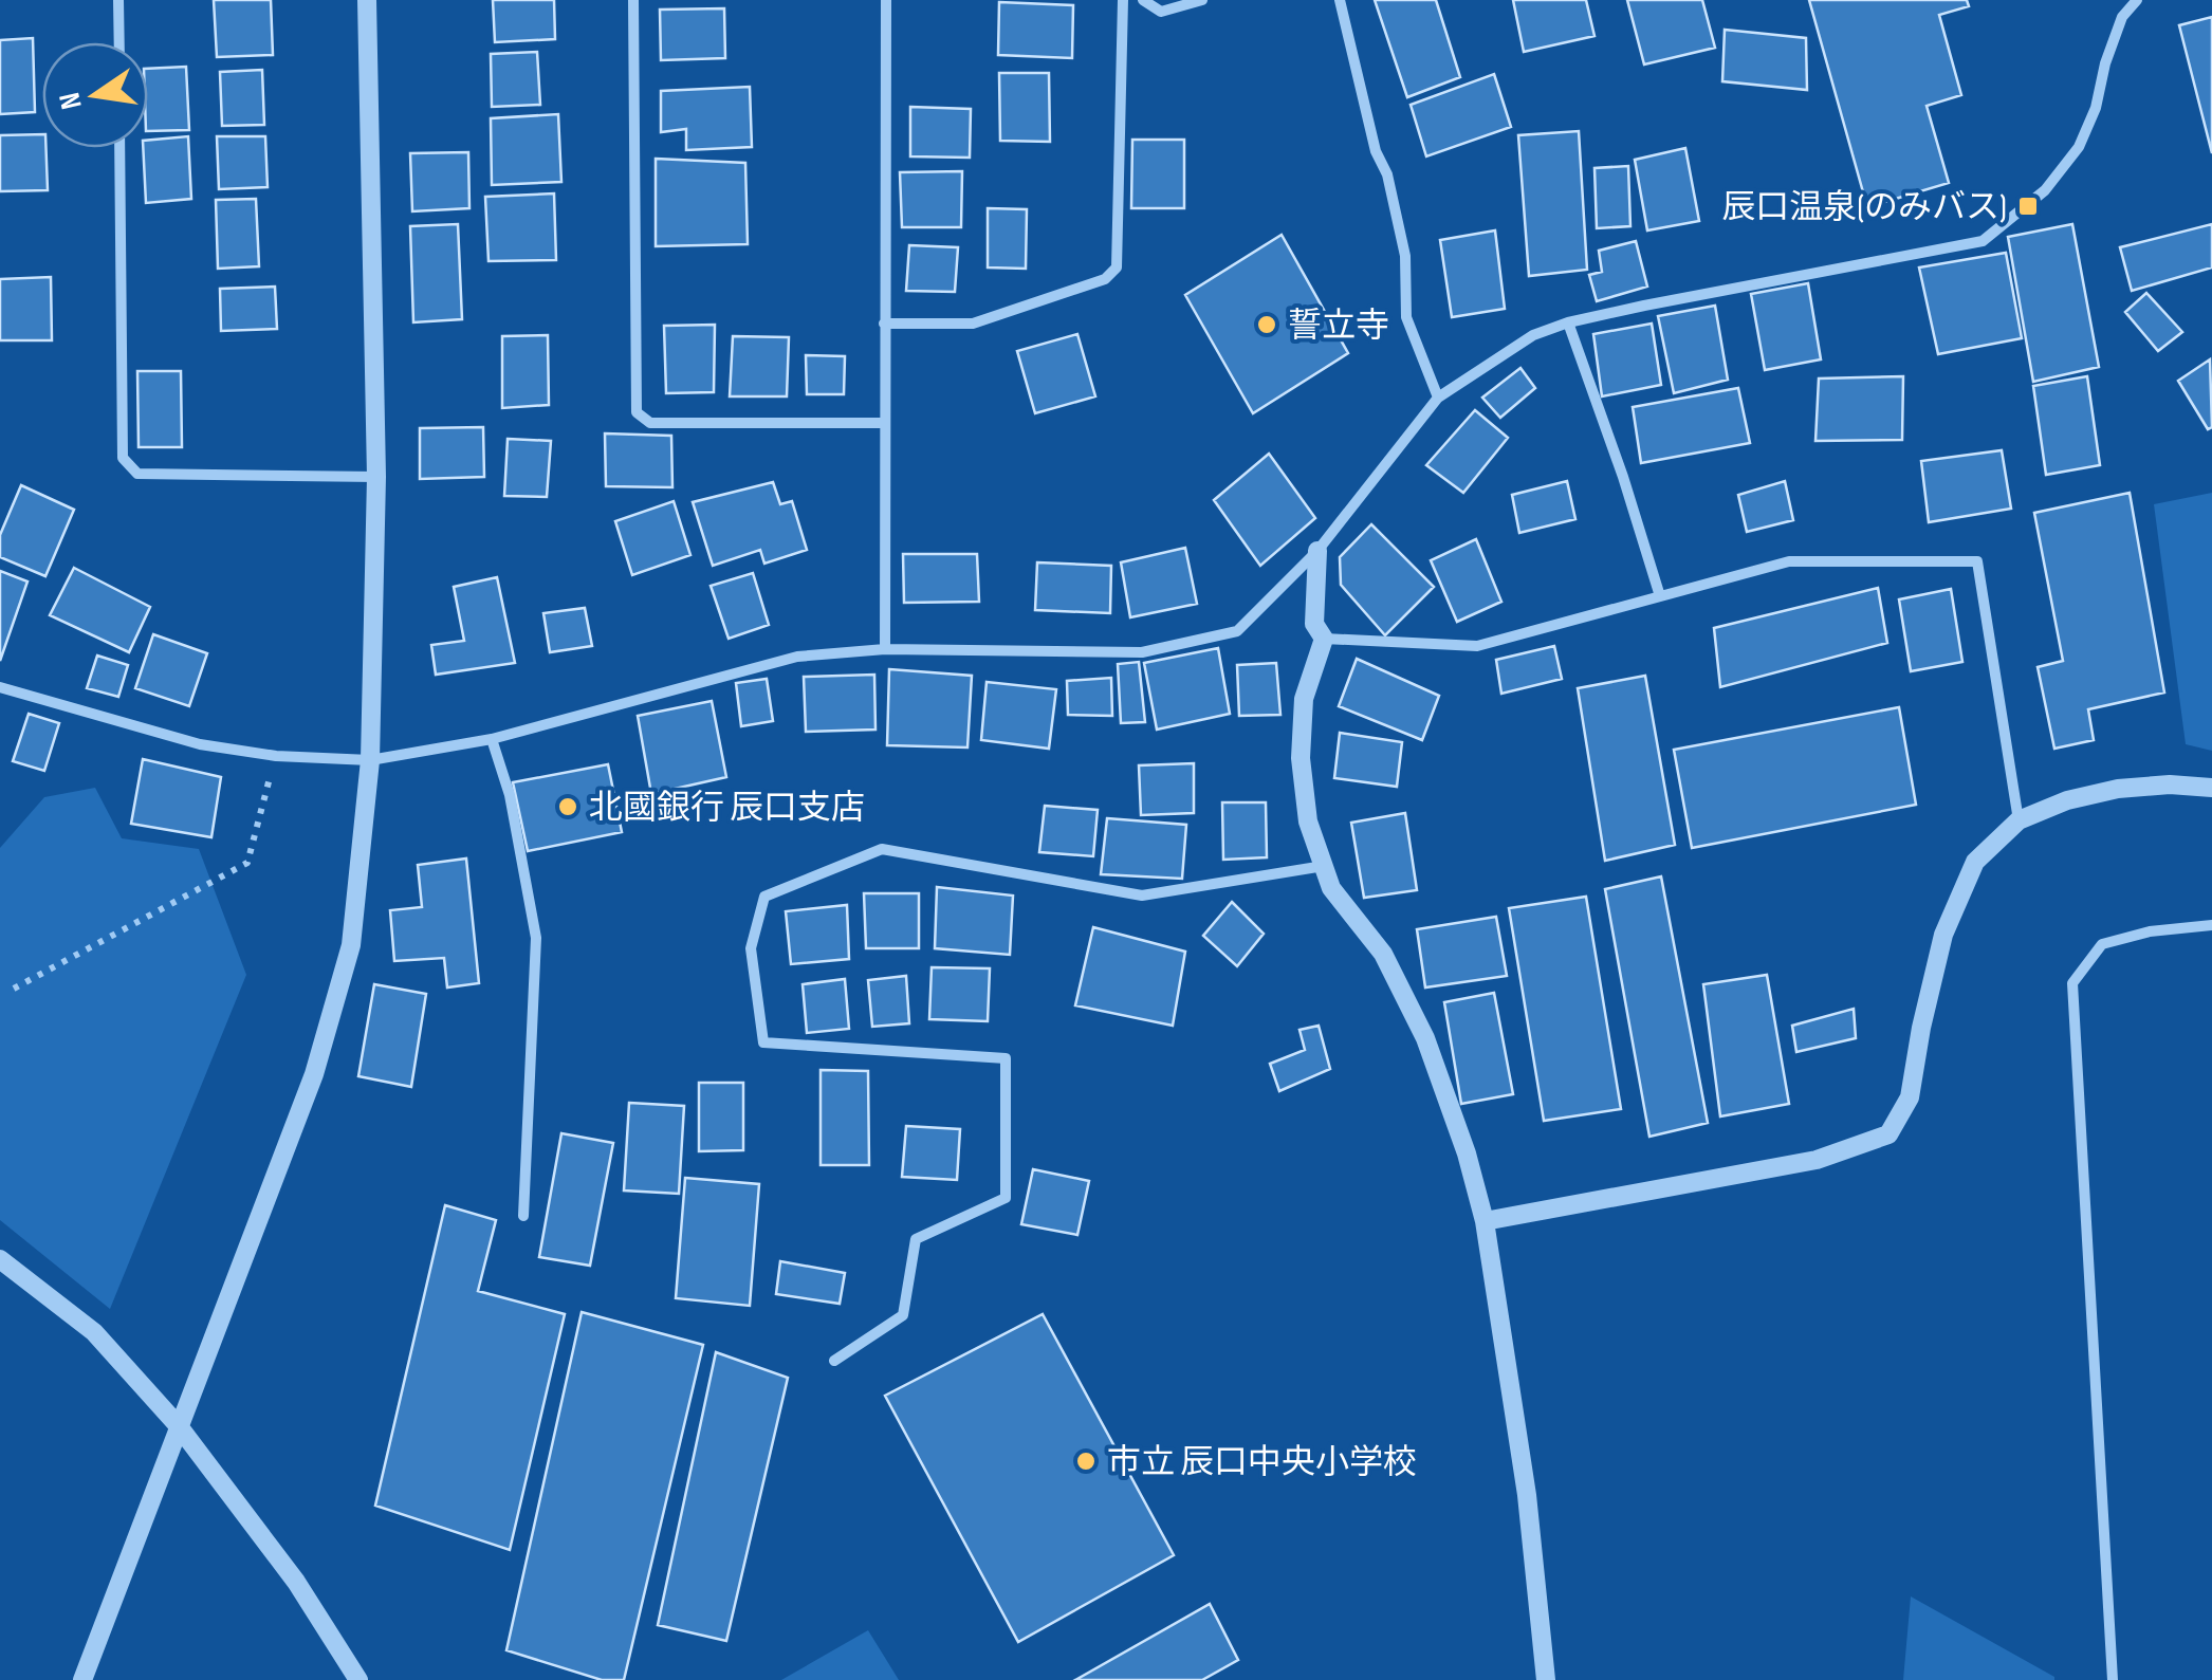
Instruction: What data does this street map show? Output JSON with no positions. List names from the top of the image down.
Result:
{
  "places": {
    "transit": ["辰口温泉(のみバス)"],
    "other": ["誓立寺", "北國銀行 辰口支店", "市立 辰口中央小学校"]
  },
  "north": "left"
}
